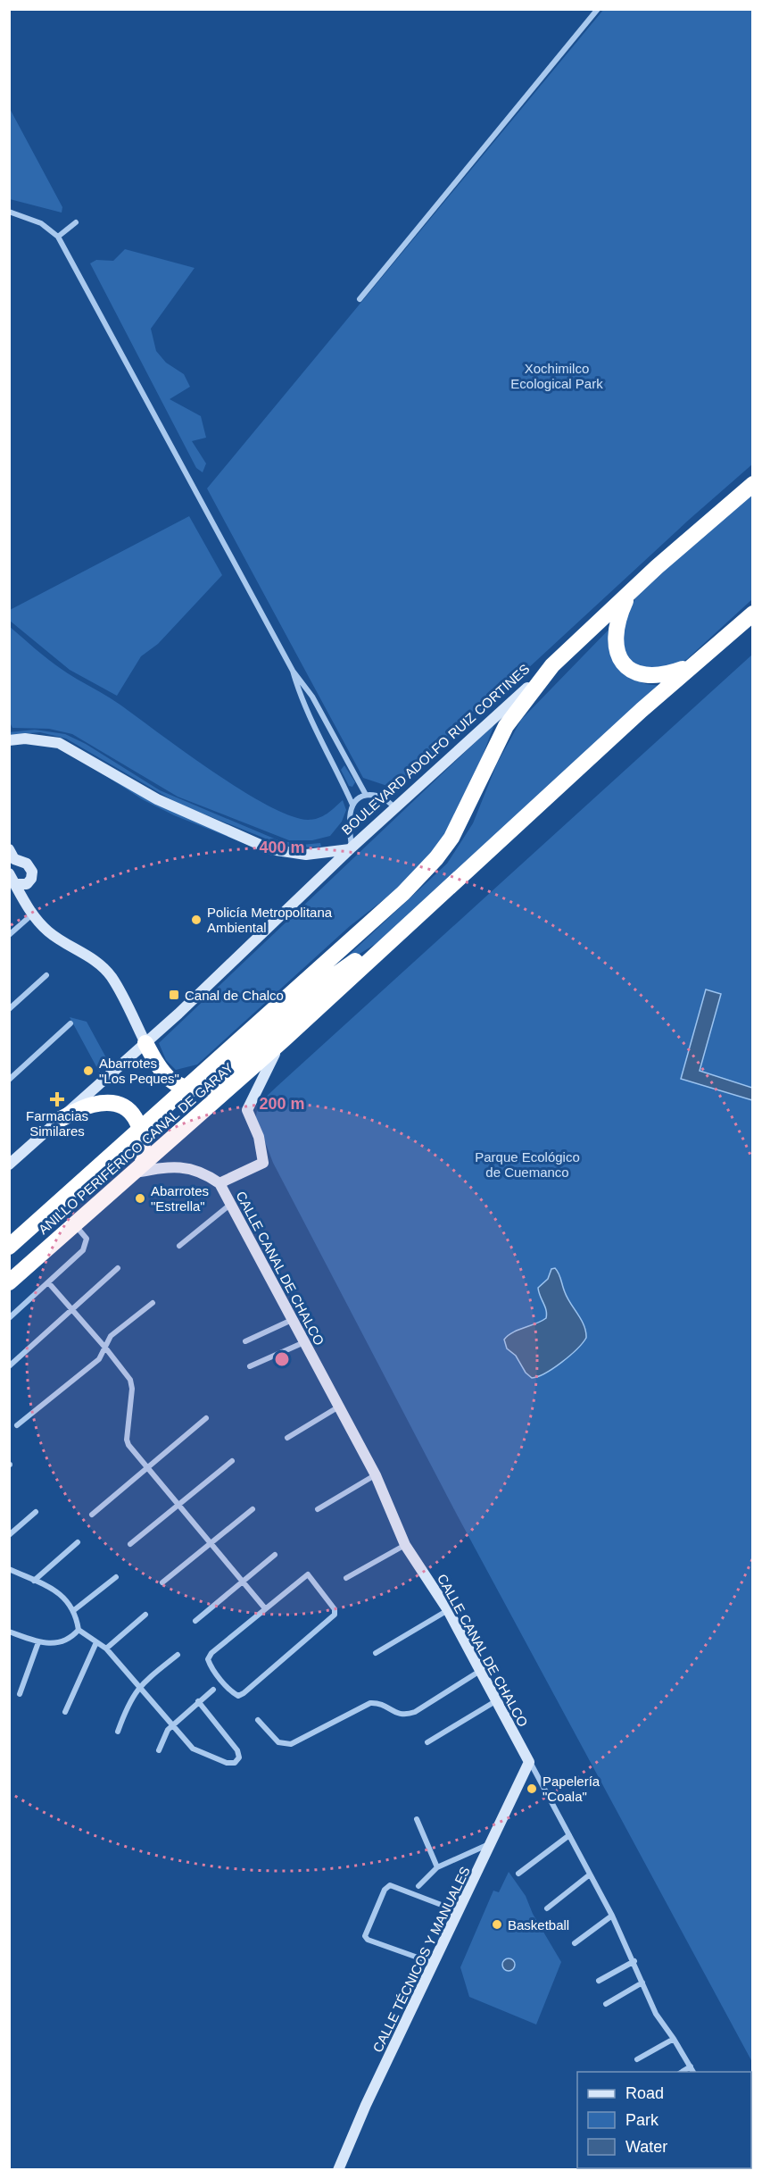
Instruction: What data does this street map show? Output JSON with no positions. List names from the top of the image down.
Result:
{
  "streets": {
    "highway": ["BOULEVARD ADOLFO RUIZ CORTINES", "ANILLO PERIFÉRICO CANAL DE GARAY"],
    "street": ["CALLE CANAL DE CHALCO", "CALLE TÉCNICOS Y MANUALES"]
  },
  "crossings": [
    ["ANILLO PERIFÉRICO CANAL DE GARAY", "CALLE CANAL DE CHALCO"],
    ["CALLE CANAL DE CHALCO", "CALLE TÉCNICOS Y MANUALES"]
  ],
  "parks": ["Xochimilco Ecological Park", "Parque Ecológico de Cuemanco"],
  "places": {
    "other": [
      "Policía Metropolitana Ambiental",
      "Abarrotes \"Los Peques\"",
      "Abarrotes \"Estrella\"",
      "Papelería \"Coala\"",
      "Basketball"
    ],
    "transit": ["Canal de Chalco"],
    "health": ["Farmacias Similares"]
  },
  "legend": ["Road", "Park", "Water"],
  "rings": ["400 m", "200 m"]
}
